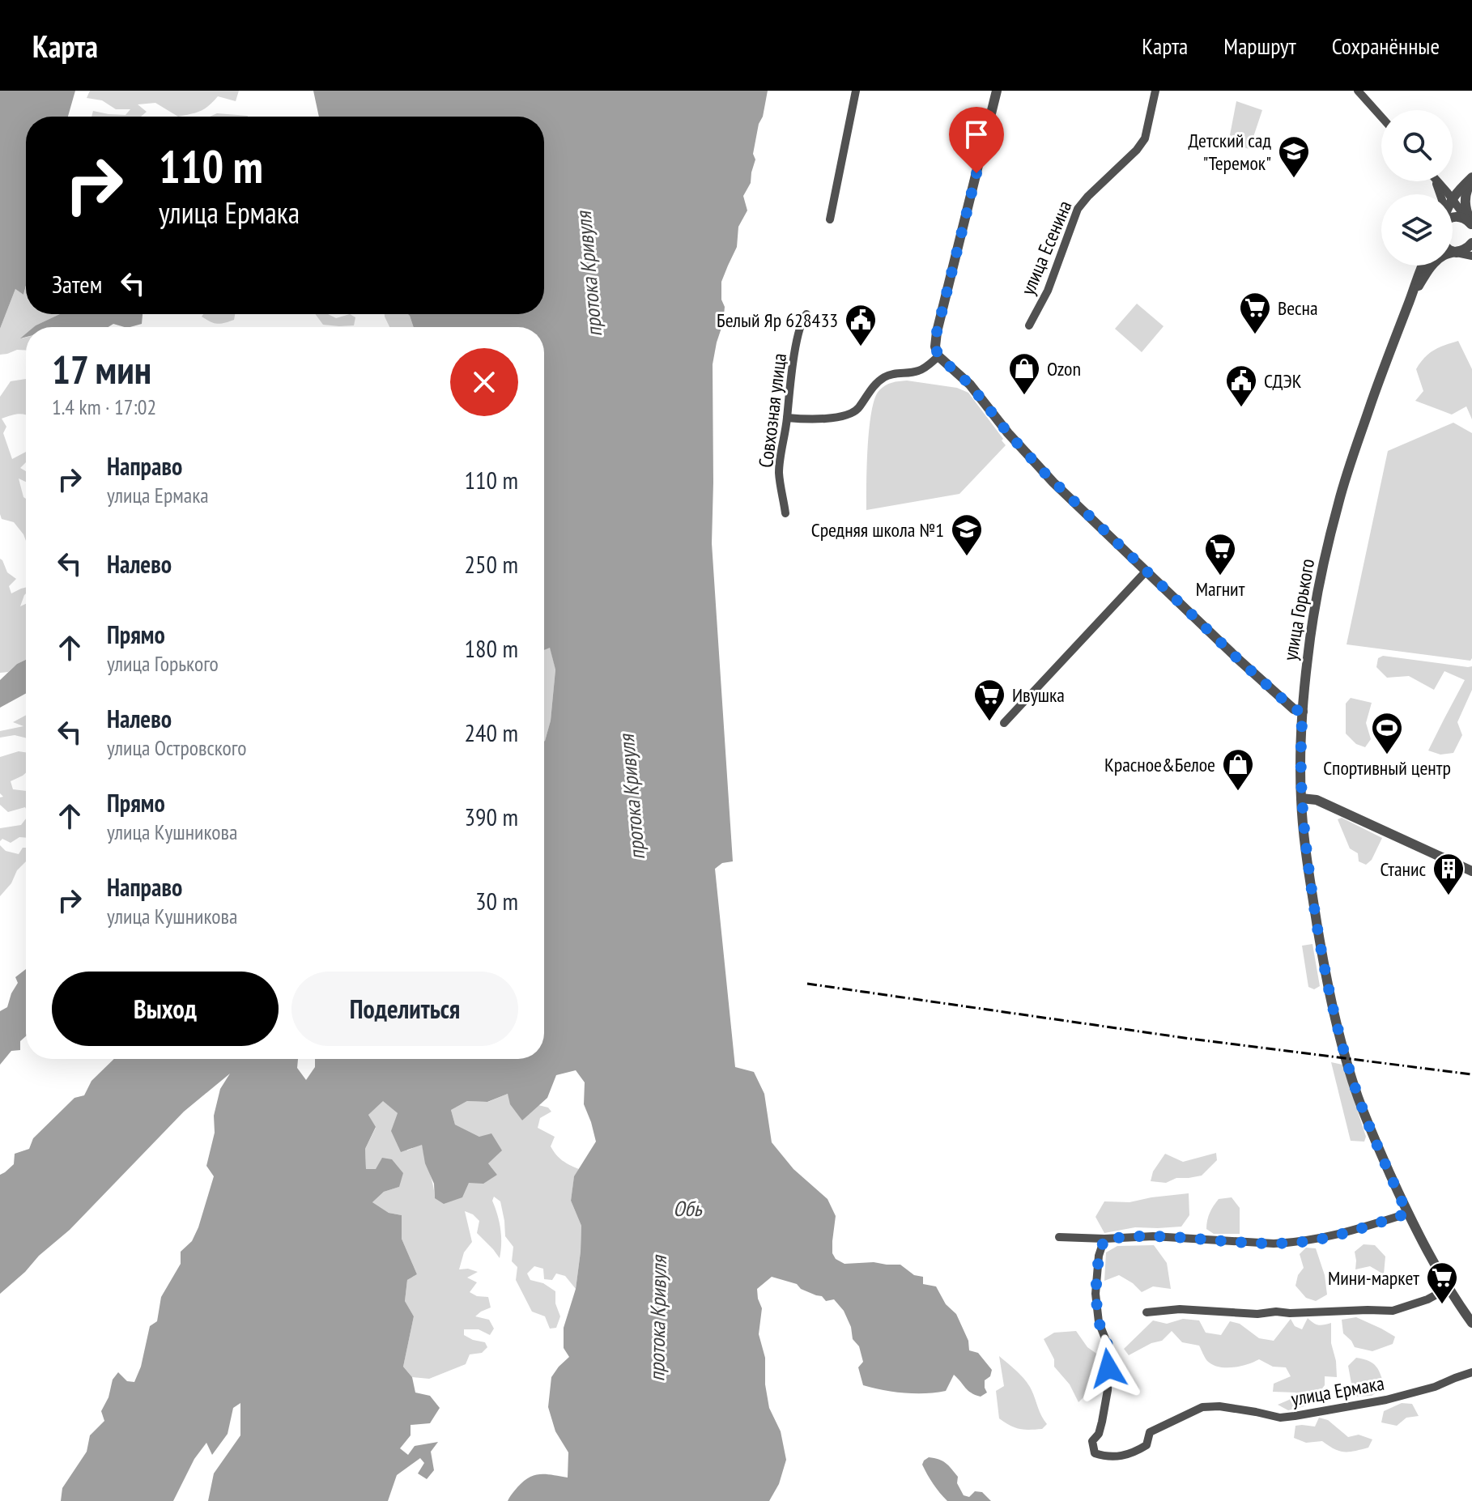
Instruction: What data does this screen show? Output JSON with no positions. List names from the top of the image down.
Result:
{
  "streets": {
    "street": [
      "улица Есенина",
      "Совхозная улица",
      "улица Горького",
      "улица Ермака"
    ]
  },
  "water": ["протока Кривуля", "Обь"],
  "places": {
    "school or university": ["Детский сад \"Теремок\"", "Средняя школа №1"],
    "supermarket": [
      "Весна",
      "Магнит",
      "Ивушка",
      "Мини-маркет"
    ],
    "public building": ["Белый Яр 628433", "СДЭК"],
    "shop": ["Ozon", "Красное&Белое"],
    "sports": ["Спортивный центр"],
    "building": ["Станис"]
  },
  "page": {
    "header": "Карта",
    "nav": ["Карта", "Маршрут", "Сохранённые"],
    "turn": ["110 m", "улица Ермака"],
    "then": "Затем",
    "heading": ["17 мин", "1.4 km · 17:02"],
    "list": [
      {
        "name": "Направо",
        "note": "улица Ермака",
        "value": "110 m"
      },
      {
        "name": "Налево",
        "value": "250 m"
      },
      {
        "name": "Прямо",
        "note": "улица Горького",
        "value": "180 m"
      },
      {
        "name": "Налево",
        "note": "улица Островского",
        "value": "240 m"
      },
      {
        "name": "Прямо",
        "note": "улица Кушникова",
        "value": "390 m"
      },
      {
        "name": "Направо",
        "note": "улица Кушникова",
        "value": "30 m"
      }
    ],
    "buttons": ["Выход", "Поделиться"]
  }
}
